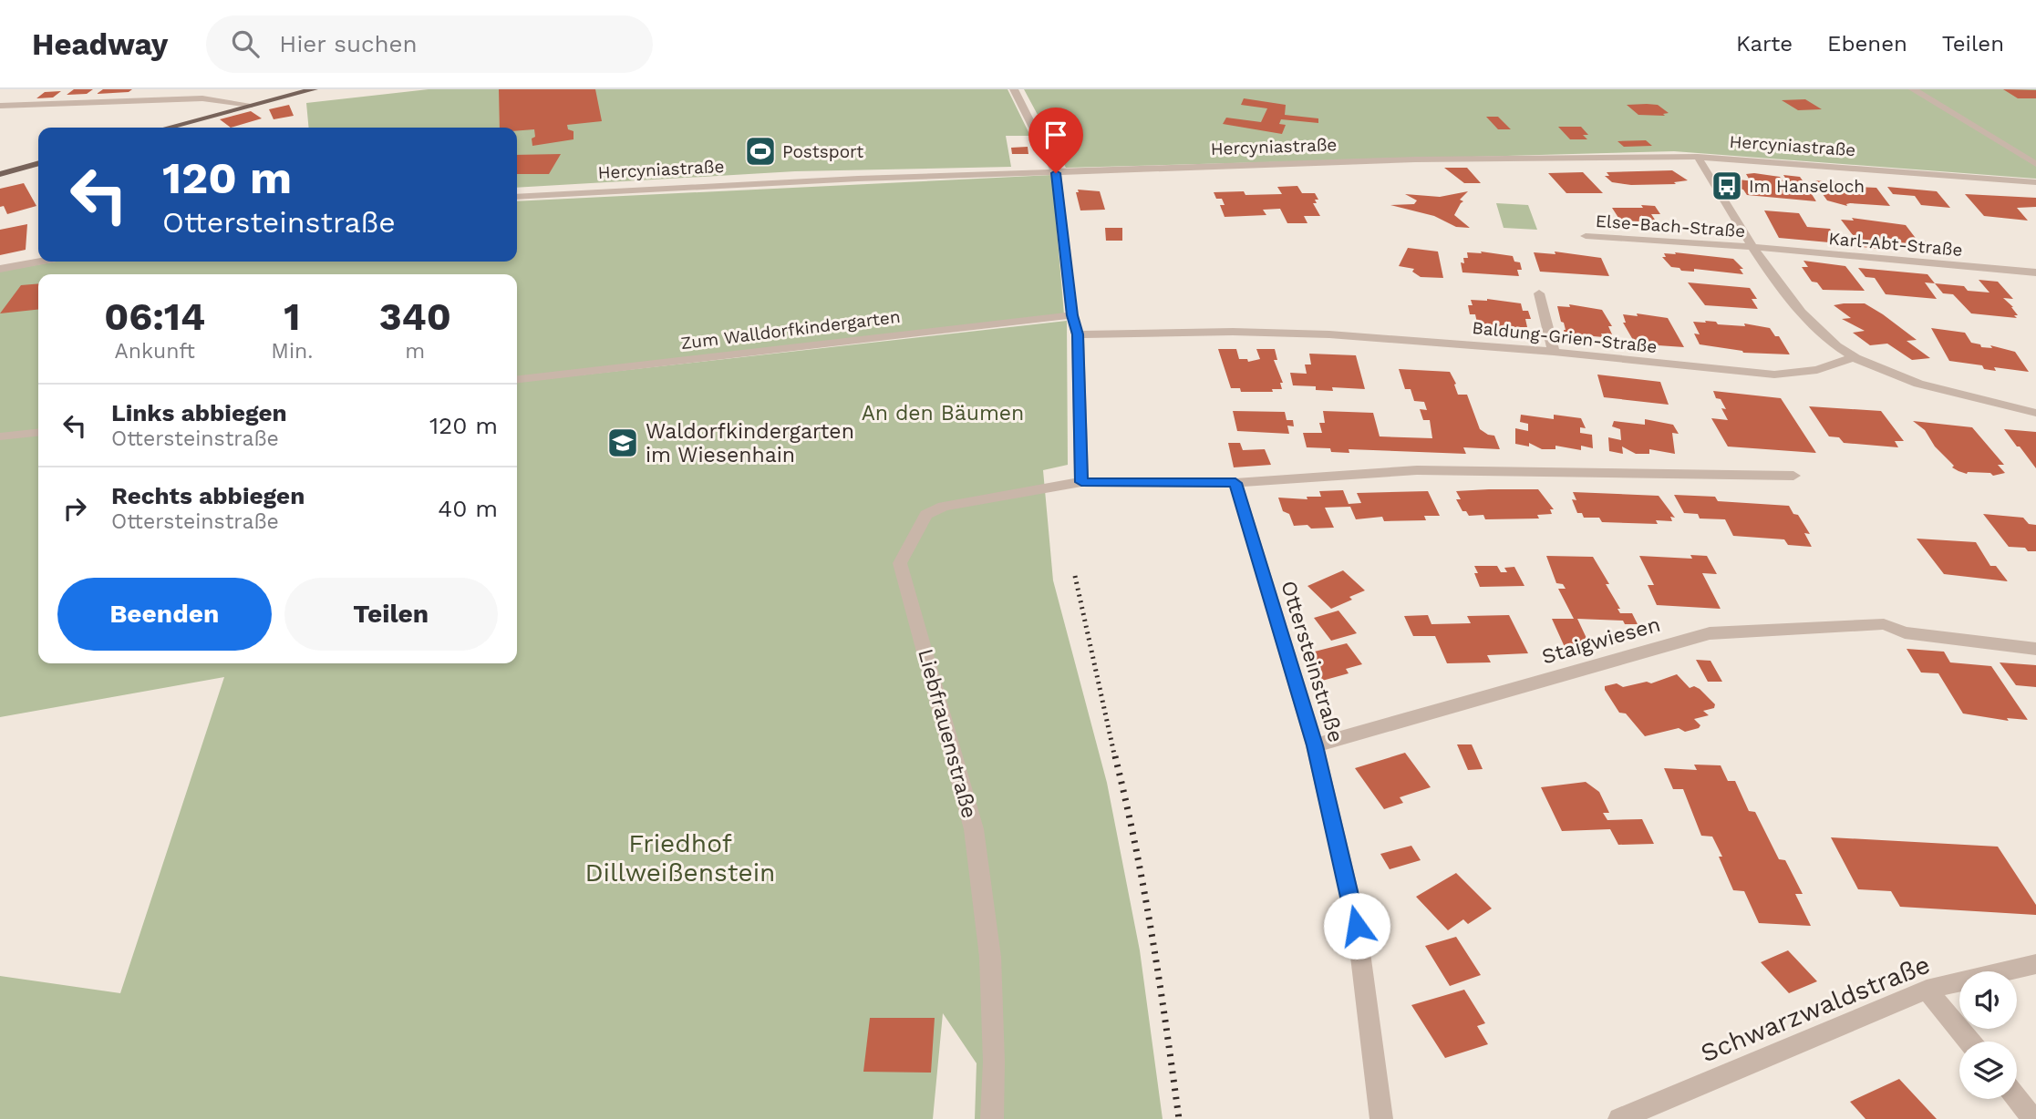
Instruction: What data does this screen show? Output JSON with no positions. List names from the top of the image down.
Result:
{
  "streets": {
    "street": [
      "Hercyniastraße",
      "Else-Bach-Straße",
      "Karl-Abt-Straße",
      "Zum Walldorfkindergarten",
      "Baldung-Grien-Straße",
      "Staigwiesen",
      "Ottersteinstraße",
      "Liebfrauenstraße",
      "Schwarzwaldstraße"
    ]
  },
  "crossings": [
    ["Else-Bach-Straße", "Karl-Abt-Straße"],
    ["Staigwiesen", "Ottersteinstraße"]
  ],
  "parks": ["An den Bäumen", "Friedhof Dillweißenstein"],
  "places": {
    "sports": ["Postsport"],
    "bus stop": ["Im Hanseloch"],
    "school or university": ["Waldorfkindergarten im Wiesenhain"]
  },
  "page": {
    "header": "Headway",
    "search": "Hier suchen",
    "nav": ["Karte", "Ebenen", "Teilen"],
    "turn": ["120 m", "Ottersteinstraße"],
    "eta": [
      "06:14",
      "Ankunft",
      "1",
      "Min.",
      "340",
      "m"
    ],
    "list": [
      {
        "name": "Links abbiegen",
        "note": "Ottersteinstraße",
        "value": "120 m"
      },
      {
        "name": "Rechts abbiegen",
        "note": "Ottersteinstraße",
        "value": "40 m"
      }
    ],
    "buttons": ["Beenden", "Teilen"]
  }
}
